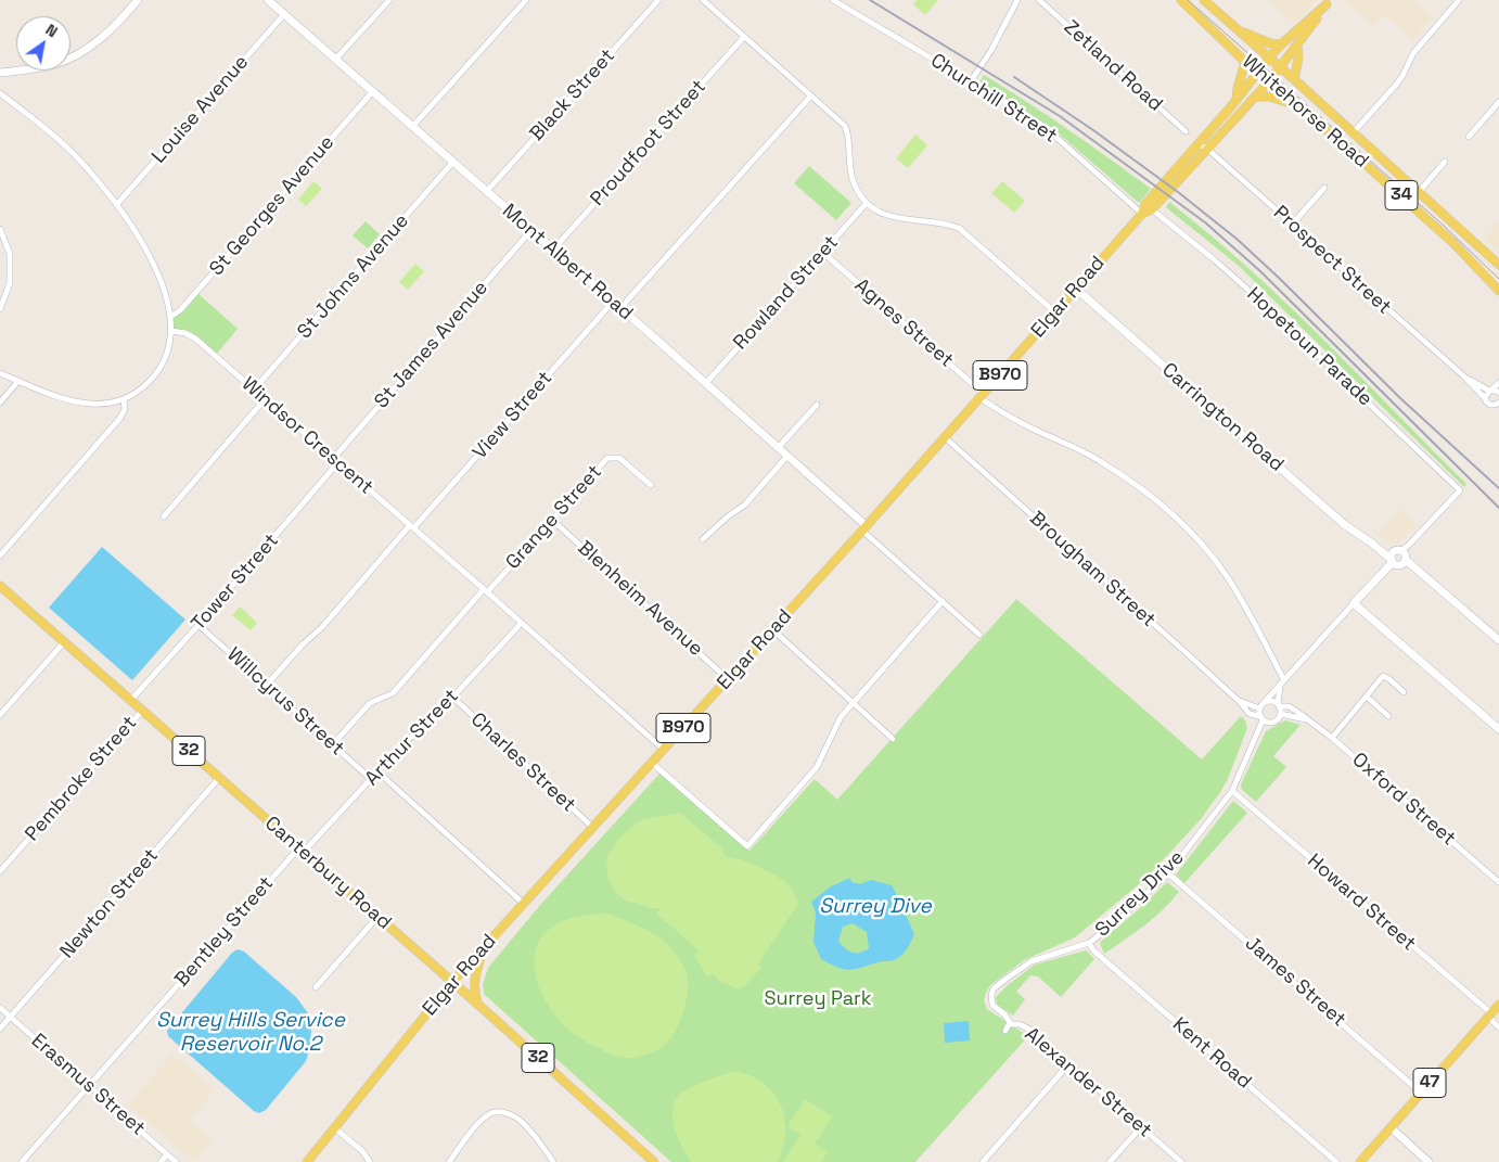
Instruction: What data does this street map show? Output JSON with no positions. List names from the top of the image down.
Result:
{
  "streets": {
    "main road": [
      "Whitehorse Road",
      "34",
      "Elgar Road",
      "B970",
      "32",
      "Canterbury Road",
      "47"
    ],
    "street": [
      "Zetland Road",
      "Black Street",
      "Churchill Street",
      "Louise Avenue",
      "Proudfoot Street",
      "St Georges Avenue",
      "Prospect Street",
      "Mont Albert Road",
      "St Johns Avenue",
      "Rowland Street",
      "Agnes Street",
      "St James Avenue",
      "Hopetoun Parade",
      "View Street",
      "Carrington Road",
      "Windsor Crescent",
      "Grange Street",
      "Brougham Street",
      "Tower Street",
      "Blenheim Avenue",
      "Willcyrus Street",
      "Arthur Street",
      "Charles Street",
      "Pembroke Street",
      "Oxford Street",
      "Surrey Drive",
      "Howard Street",
      "Newton Street",
      "Bentley Street",
      "James Street",
      "Kent Road",
      "Alexander Street",
      "Erasmus Street"
    ]
  },
  "crossings": [
    ["Black Street", "Mont Albert Road"],
    ["Churchill Street", "Elgar Road"],
    ["Louise Avenue", "Mont Albert Road"],
    ["Whitehorse Road", "Elgar Road"],
    ["Proudfoot Street", "Mont Albert Road"],
    ["St Georges Avenue", "Mont Albert Road"],
    ["Prospect Street", "Elgar Road"],
    ["Mont Albert Road", "St Johns Avenue"],
    ["Mont Albert Road", "Rowland Street"],
    ["Mont Albert Road", "Elgar Road"],
    ["Mont Albert Road", "St James Avenue"],
    ["Mont Albert Road", "View Street"],
    ["St Johns Avenue", "Windsor Crescent"],
    ["Rowland Street", "Agnes Street"],
    ["Elgar Road", "Agnes Street"],
    ["Elgar Road", "Hopetoun Parade"],
    ["Elgar Road", "Carrington Road"],
    ["Elgar Road", "Windsor Crescent"],
    ["Elgar Road", "Brougham Street"],
    ["Elgar Road", "Blenheim Avenue"],
    ["Elgar Road", "Charles Street"],
    ["Elgar Road", "Canterbury Road"],
    ["St James Avenue", "Windsor Crescent"],
    ["St James Avenue", "Tower Street"],
    ["Hopetoun Parade", "Carrington Road"],
    ["View Street", "Windsor Crescent"],
    ["View Street", "Willcyrus Street"],
    ["Windsor Crescent", "Grange Street"],
    ["Windsor Crescent", "Tower Street"],
    ["Windsor Crescent", "Arthur Street"],
    ["Grange Street", "Blenheim Avenue"],
    ["Grange Street", "Willcyrus Street"],
    ["Brougham Street", "Oxford Street"],
    ["Brougham Street", "Surrey Drive"],
    ["Tower Street", "Willcyrus Street"],
    ["Tower Street", "Canterbury Road"],
    ["Willcyrus Street", "Arthur Street"],
    ["Arthur Street", "Charles Street"],
    ["Arthur Street", "Canterbury Road"],
    ["Arthur Street", "Bentley Street"],
    ["Pembroke Street", "Canterbury Road"],
    ["Oxford Street", "Surrey Drive"],
    ["Canterbury Road", "Newton Street"],
    ["Canterbury Road", "Bentley Street"],
    ["Surrey Drive", "Howard Street"],
    ["Surrey Drive", "James Street"],
    ["Surrey Drive", "Kent Road"],
    ["Surrey Drive", "Alexander Street"],
    ["Howard Street", "47"],
    ["Newton Street", "Erasmus Street"],
    ["Bentley Street", "Erasmus Street"],
    ["James Street", "47"]
  ],
  "water": ["Surrey Dive", "Surrey Hills Service Reservoir No.2"],
  "parks": ["Surrey Park"],
  "north": "top right"
}
